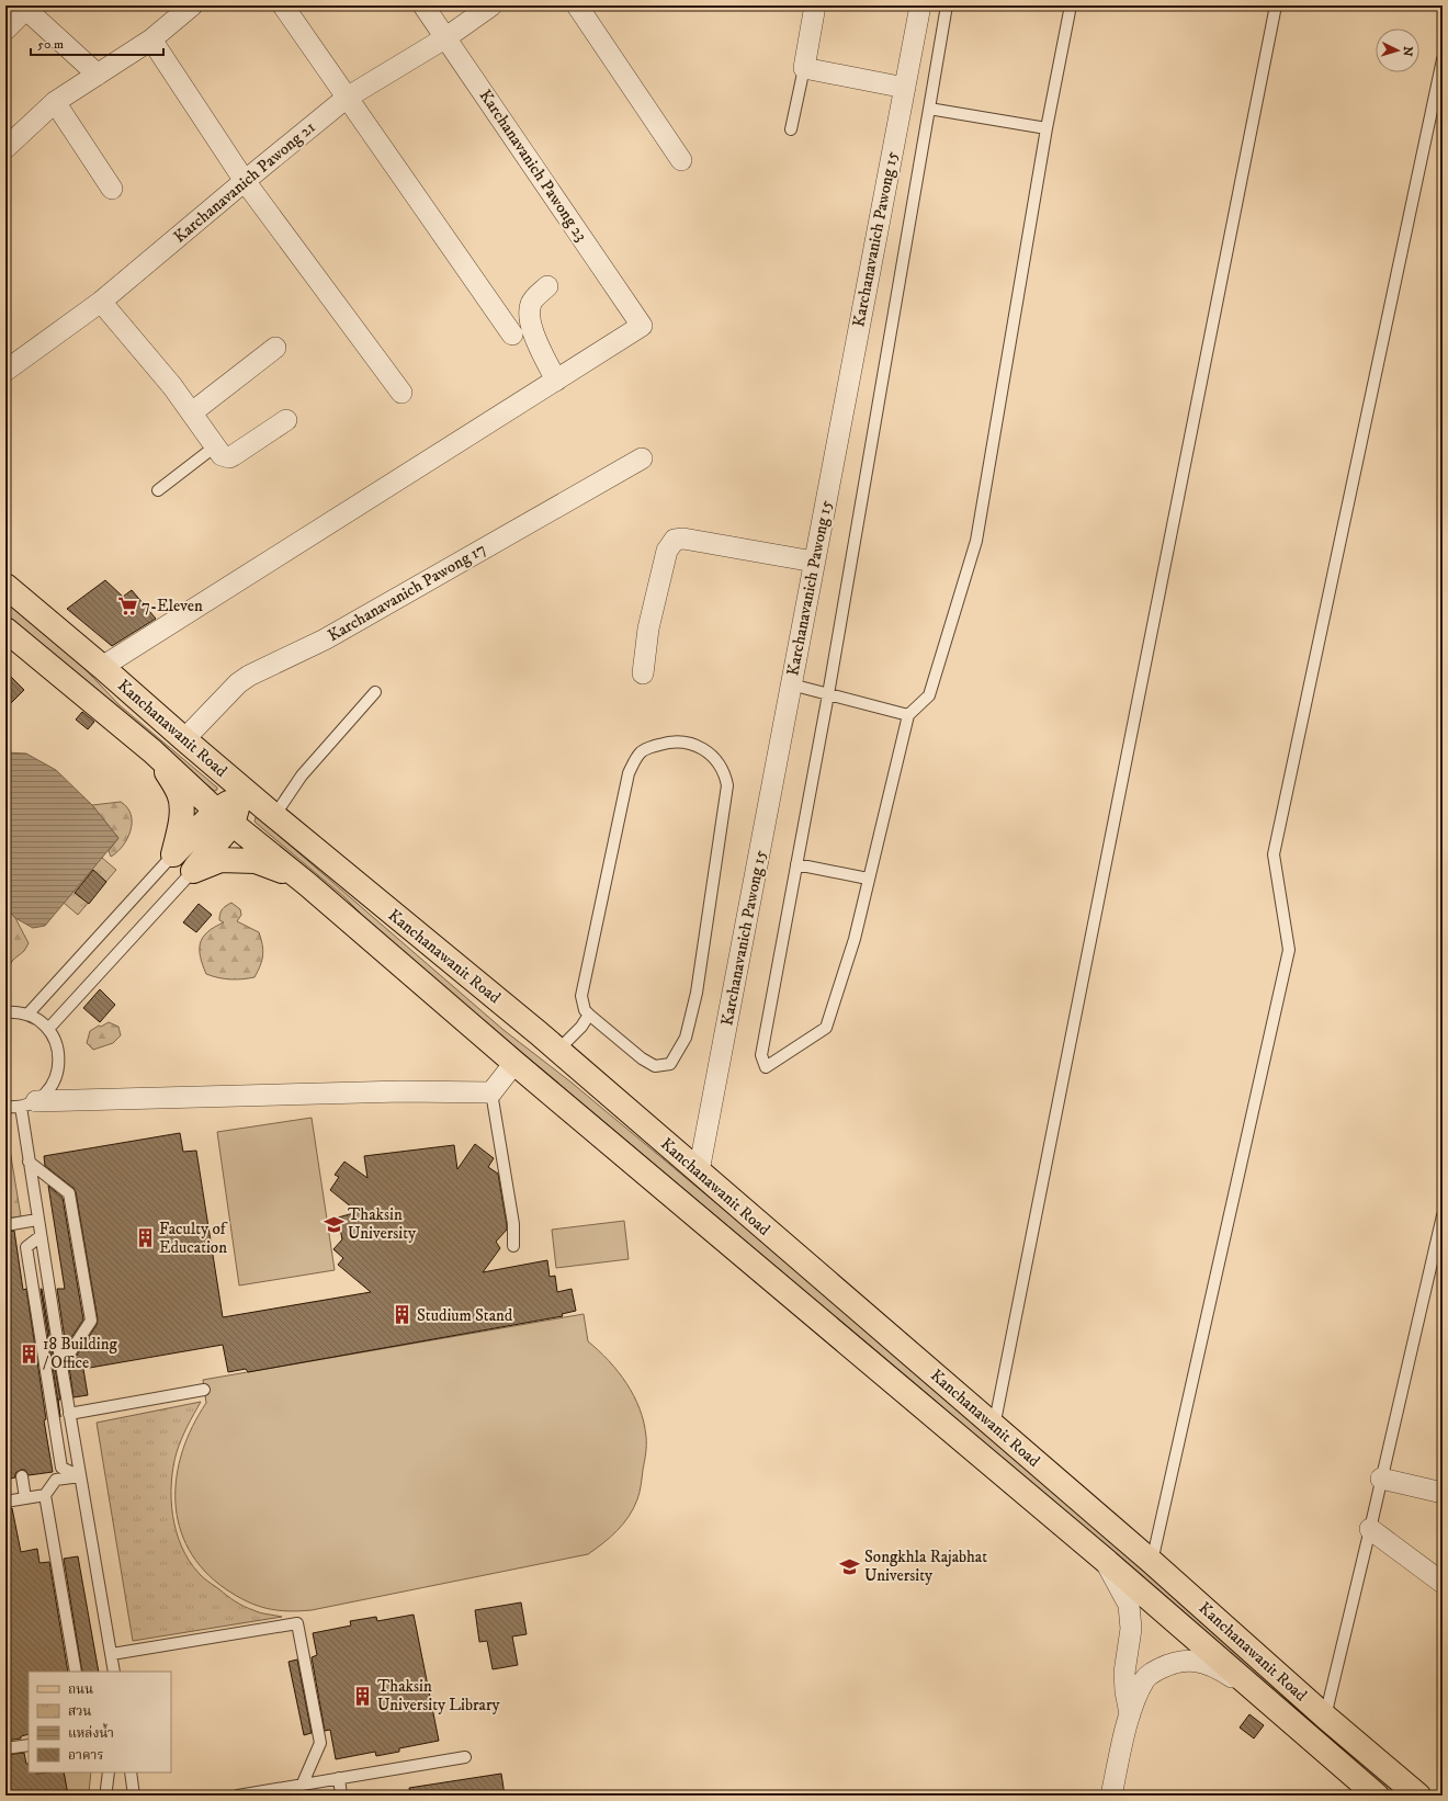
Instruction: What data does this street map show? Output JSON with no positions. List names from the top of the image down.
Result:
{
  "streets": {
    "main road": ["Kanchanawanit Road"],
    "street": [
      "Karchanavanich Pawong 23",
      "Karchanavanich Pawong 21",
      "Karchanavanich Pawong 15",
      "Karchanavanich Pawong 17"
    ]
  },
  "crossings": [
    ["Karchanavanich Pawong 23", "Karchanavanich Pawong 21"],
    ["Karchanavanich Pawong 15", "Kanchanawanit Road"],
    ["Karchanavanich Pawong 17", "Kanchanawanit Road"]
  ],
  "places": {
    "supermarket": ["7-Eleven"],
    "school or university": ["Thaksin University", "Songkhla Rajabhat University"],
    "building": [
      "Faculty of Education",
      "Studium Stand",
      "18 Building / Office",
      "Thaksin University Library"
    ]
  },
  "legend": [
    "ถนน",
    "สวน",
    "แหล่งน้ำ",
    "อาคาร"
  ],
  "scale_bar": "50 m",
  "north": "right"
}
